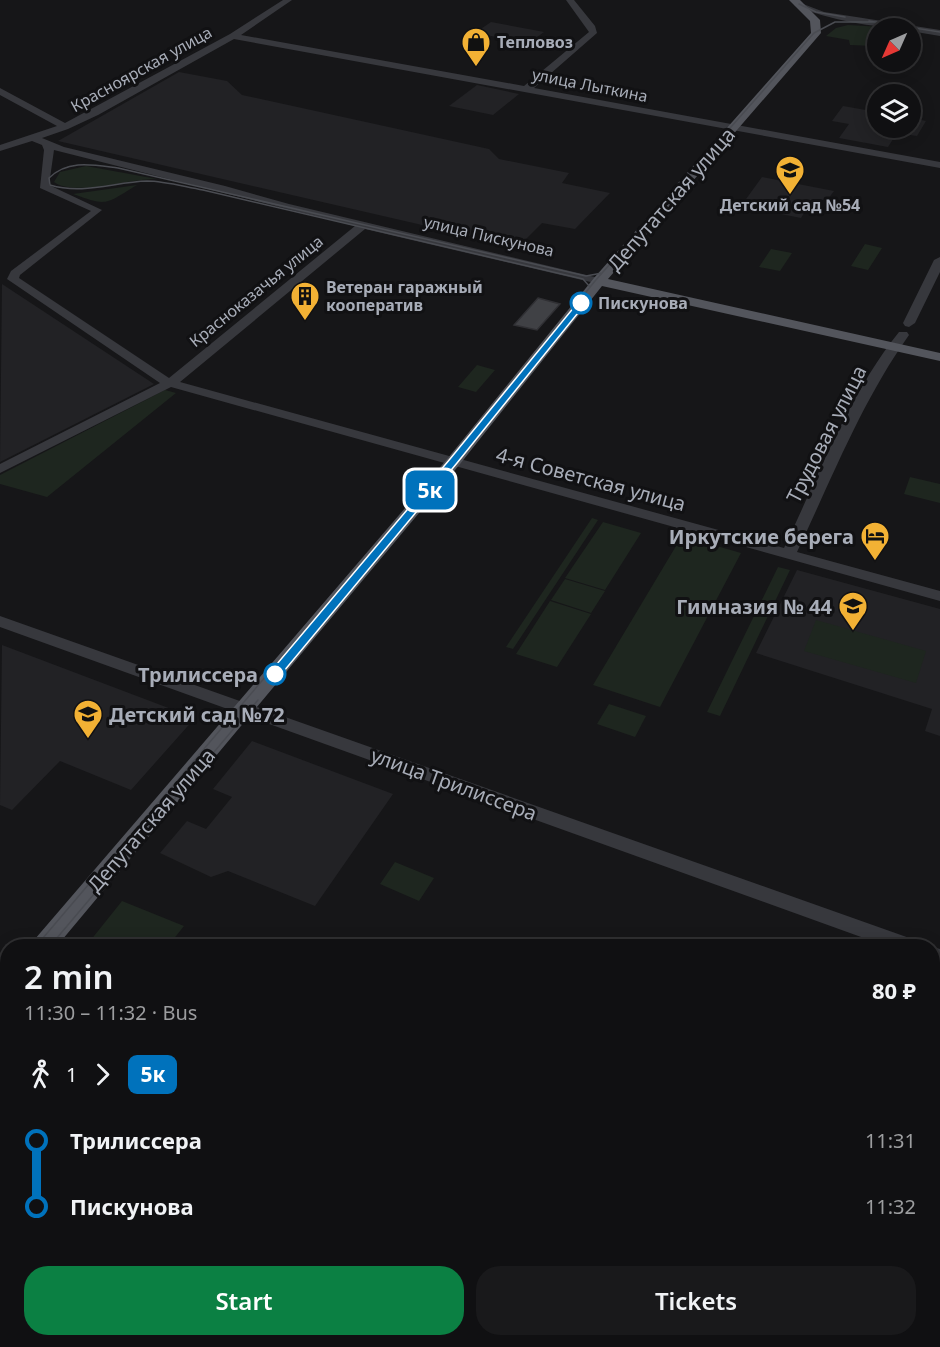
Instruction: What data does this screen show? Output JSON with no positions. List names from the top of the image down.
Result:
{
  "streets": {
    "main road": ["Депутатская улица", "улица Пискунова"],
    "street": [
      "Красноярская улица",
      "улица Лыткина",
      "Красноказачья улица",
      "Трудовая улица",
      "4-я Советская улица",
      "улица Трилиссера"
    ]
  },
  "crossings": [
    ["Красноярская улица", "улица Лыткина"],
    ["Красноярская улица", "улица Пискунова"],
    ["улица Лыткина", "Депутатская улица"],
    ["Депутатская улица", "улица Пискунова"],
    ["Депутатская улица", "4-я Советская улица"],
    ["Депутатская улица", "улица Трилиссера"],
    ["улица Пискунова", "Красноказачья улица"],
    ["улица Пискунова", "Трудовая улица"],
    ["улица Пискунова", "4-я Советская улица"],
    ["Красноказачья улица", "4-я Советская улица"],
    ["Трудовая улица", "4-я Советская улица"]
  ],
  "places": {
    "shop": ["Тепловоз"],
    "school or university": ["Детский сад №54", "Гимназия № 44", "Детский сад №72"],
    "other": ["Пискунова", "Трилиссера"],
    "building": ["Ветеран гаражный кооператив"],
    "hotel": ["Иркутские берега"]
  },
  "lines": ["bus line 5к"],
  "north": "bottom left",
  "page": {
    "on_map": "5к",
    "heading": ["2 min", "11:30 – 11:32 · Bus", "80 ₽"],
    "legs": ["1", "5к"],
    "list": [
      {
        "name": "Трилиссера",
        "value": "11:31"
      },
      {
        "name": "Пискунова",
        "value": "11:32"
      }
    ],
    "buttons": ["Start", "Tickets"]
  }
}
